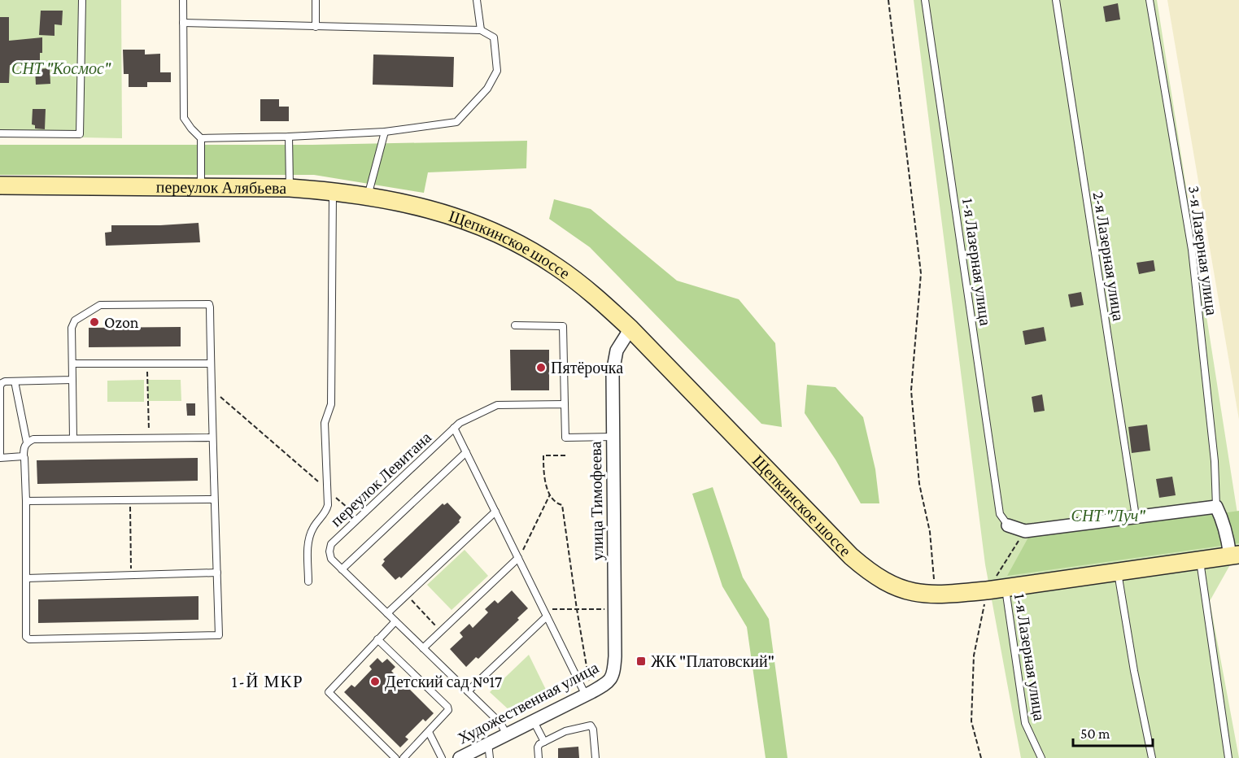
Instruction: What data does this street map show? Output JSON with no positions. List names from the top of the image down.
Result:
{
  "streets": {
    "main road": ["переулок Алябьева", "Щепкинское шоссе"],
    "street": ["улица Тимофеева", "Художественная улица"],
    "lane": [
      "3-я Лазерная улица",
      "2-я Лазерная улица",
      "1-я Лазерная улица",
      "переулок Левитана"
    ]
  },
  "crossings": [
    ["переулок Алябьева", "Щепкинское шоссе"],
    ["Щепкинское шоссе", "1-я Лазерная улица"],
    ["Щепкинское шоссе", "улица Тимофеева"],
    ["улица Тимофеева", "Художественная улица"]
  ],
  "districts": ["1-Й МКР"],
  "parks": ["СНТ \"Космос\"", "СНТ \"Луч\""],
  "places": {
    "other": ["Ozon", "Пятёрочка", "Детский сад №17"],
    "transit": ["ЖК \"Платовский\""]
  },
  "scale_bar": "50 m"
}
